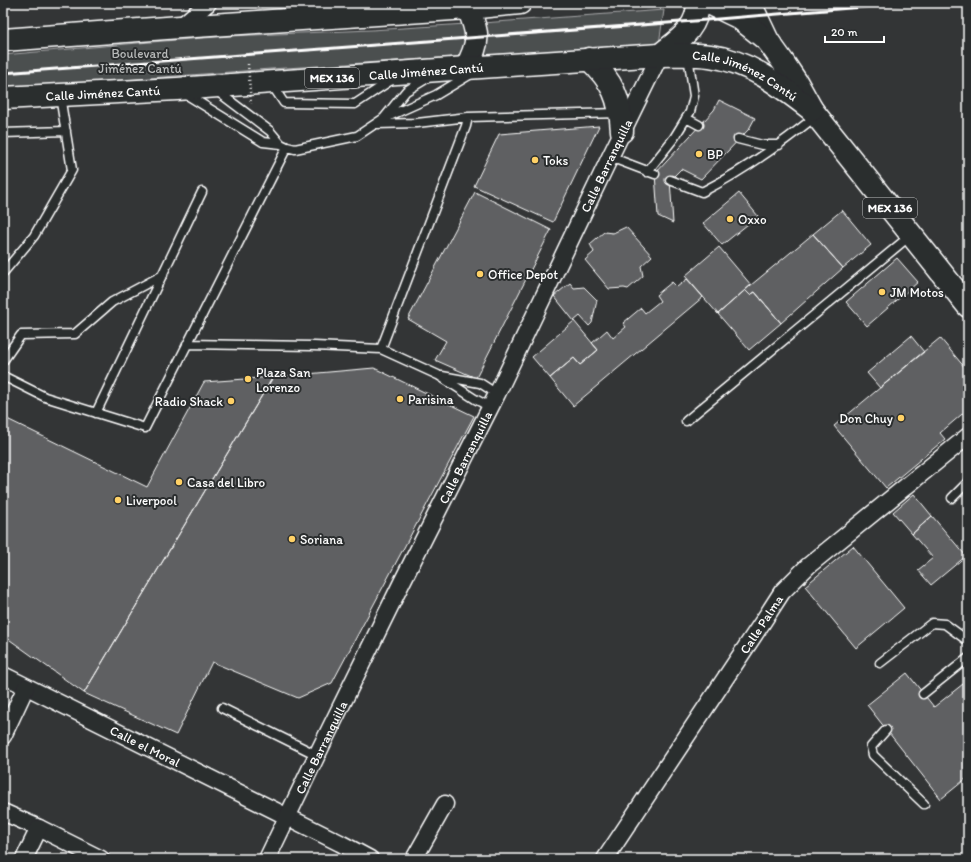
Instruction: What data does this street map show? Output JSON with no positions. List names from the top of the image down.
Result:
{
  "streets": {
    "main road": ["Calle Jiménez Cantú", "MEX 136"],
    "street": ["Calle Barranquilla", "Calle Palma", "Calle el Moral"]
  },
  "crossings": [
    ["Calle Jiménez Cantú", "MEX 136"],
    ["Calle Jiménez Cantú", "Calle Barranquilla"],
    ["Calle Barranquilla", "Calle el Moral"]
  ],
  "parks": ["Boulevard Jiménez Cantú"],
  "places": [
    "BP",
    "Toks",
    "Oxxo",
    "Office Depot",
    "JM Motos",
    "Plaza San Lorenzo",
    "Parisina",
    "Radio Shack",
    "Don Chuy",
    "Casa del Libro",
    "Liverpool",
    "Soriana"
  ],
  "scale_bar": "20 m"
}
